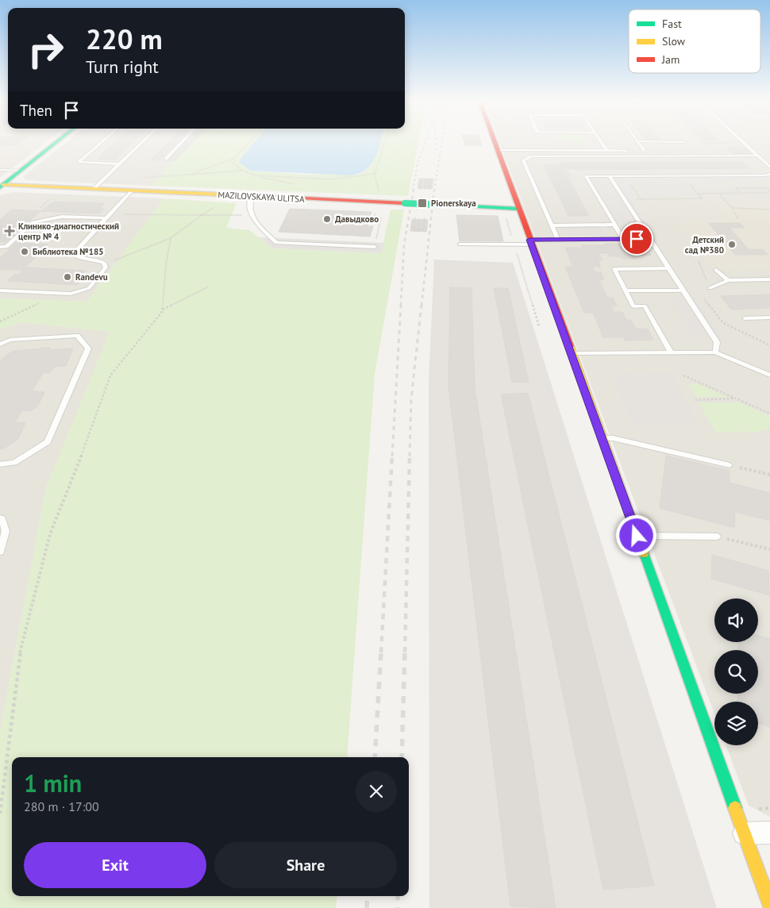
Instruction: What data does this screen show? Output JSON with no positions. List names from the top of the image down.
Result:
{
  "streets": {
    "street": ["MAZILOVSKAYA ULITSA"]
  },
  "places": {
    "transit": ["Pionerskaya"],
    "other": [
      "Давыдково",
      "Детский сад №380",
      "Библиотека №185",
      "Randevu"
    ],
    "health": ["Клинико-диагностический центр № 4"]
  },
  "legend": ["Fast", "Slow", "Jam"],
  "page": {
    "turn": ["220 m", "Turn right"],
    "then": "Then",
    "heading": ["1 min", "280 m · 17:00"],
    "buttons": ["Exit", "Share"]
  }
}
